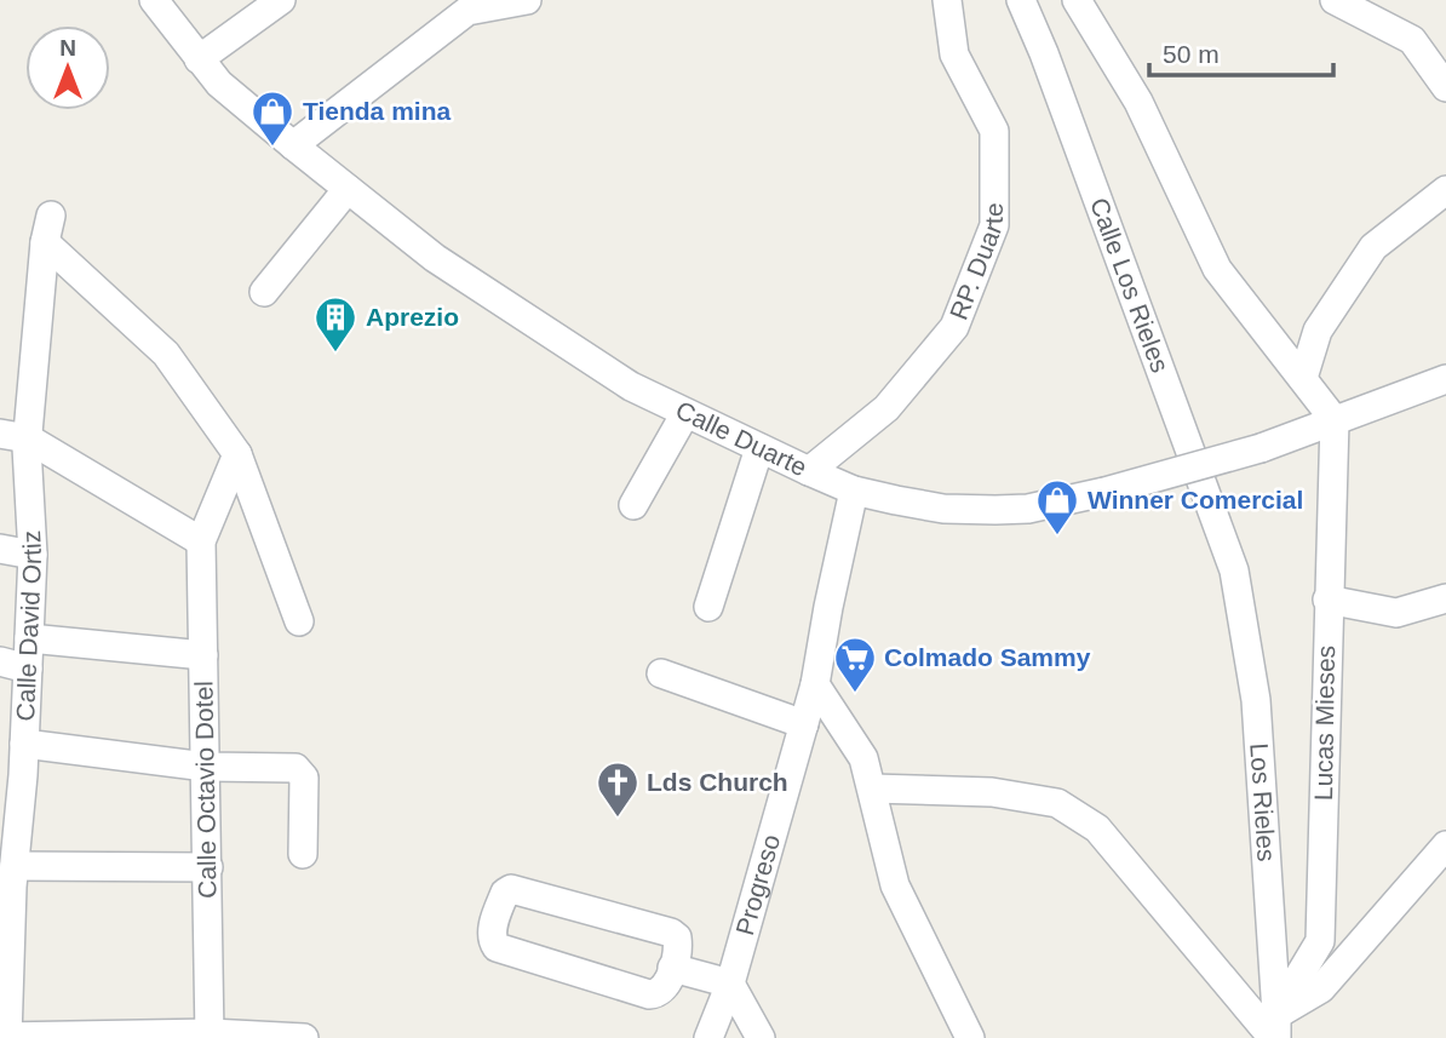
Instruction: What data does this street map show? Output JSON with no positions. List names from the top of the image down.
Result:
{
  "streets": {
    "street": [
      "RP. Duarte",
      "Calle Los Rieles",
      "Calle Duarte",
      "Calle David Ortiz",
      "Lucas Mieses",
      "Calle Octavio Dotel",
      "Los Rieles",
      "Progreso"
    ]
  },
  "crossings": [
    ["RP. Duarte", "Calle Duarte"],
    ["Calle Los Rieles", "Los Rieles"],
    ["Calle Duarte", "Lucas Mieses"],
    ["Calle Duarte", "Progreso"],
    ["Lucas Mieses", "Los Rieles"]
  ],
  "places": {
    "shop": ["Tienda mina", "Winner Comercial"],
    "building": ["Aprezio"],
    "supermarket": ["Colmado Sammy"],
    "church": ["Lds Church"]
  },
  "scale_bar": "50 m",
  "north": "top"
}
